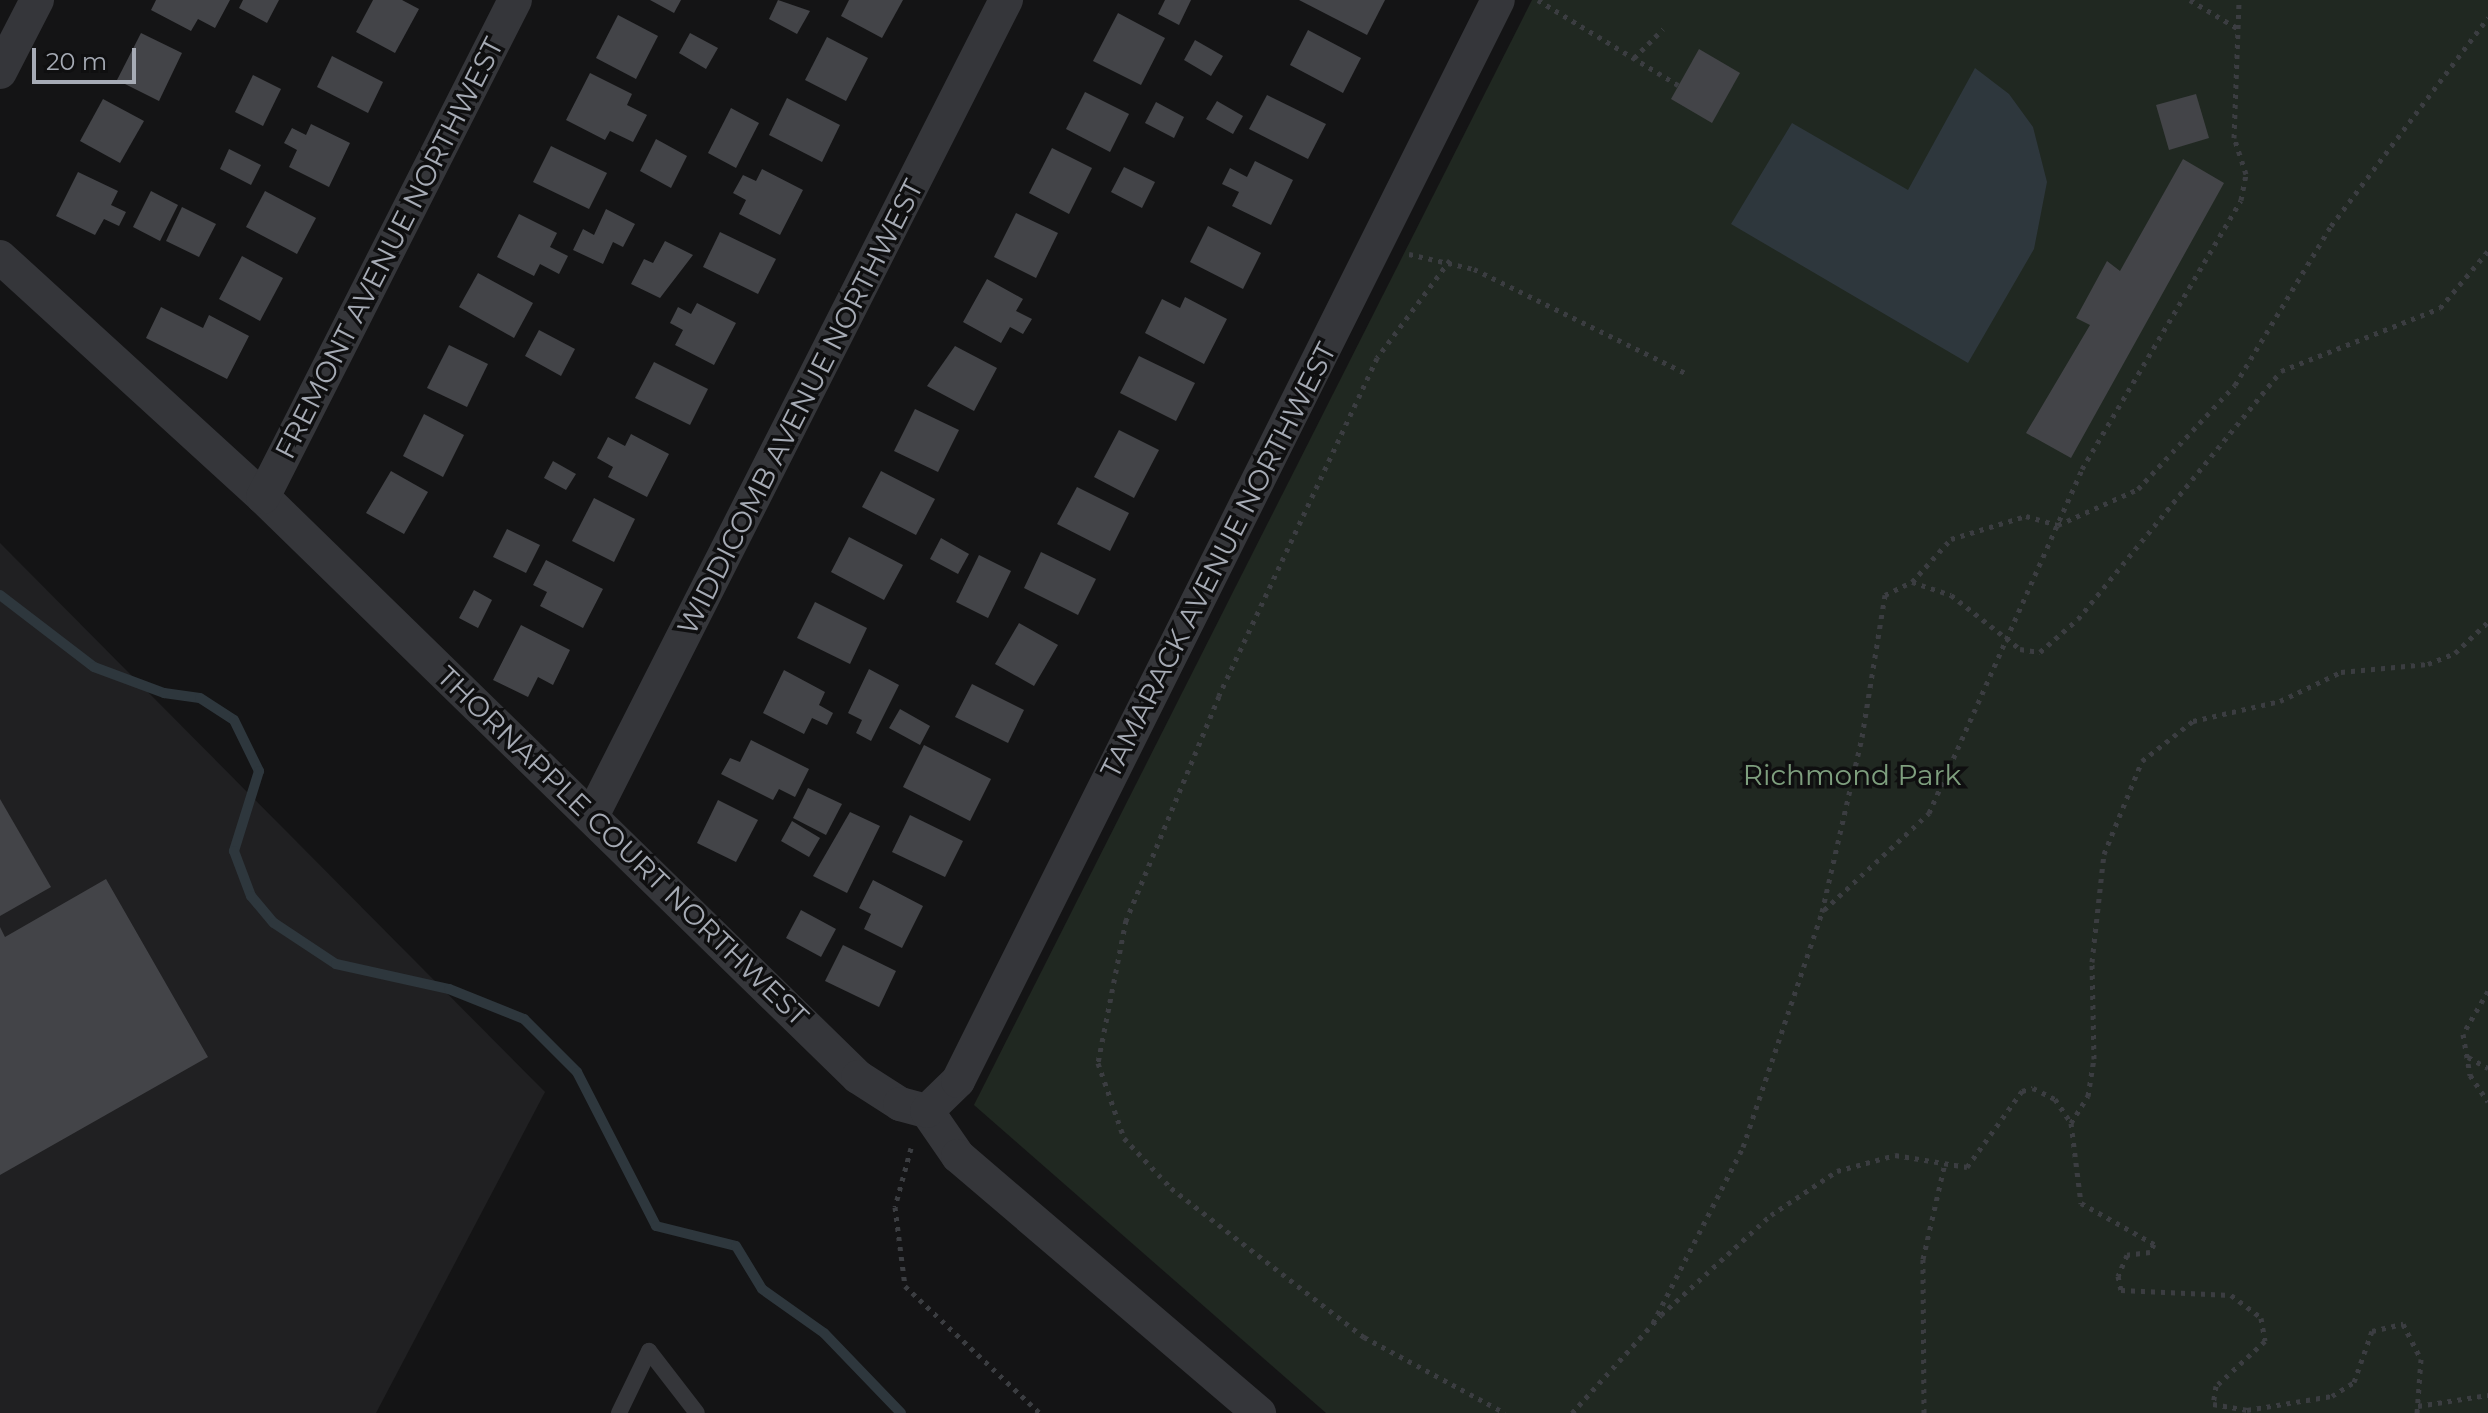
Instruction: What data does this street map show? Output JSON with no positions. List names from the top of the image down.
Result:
{
  "streets": {
    "street": [
      "FREMONT AVENUE NORTHWEST",
      "WIDDICOMB AVENUE NORTHWEST",
      "TAMARACK AVENUE NORTHWEST",
      "THORNAPPLE COURT NORTHWEST"
    ]
  },
  "crossings": [
    ["FREMONT AVENUE NORTHWEST", "THORNAPPLE COURT NORTHWEST"],
    ["WIDDICOMB AVENUE NORTHWEST", "THORNAPPLE COURT NORTHWEST"],
    ["TAMARACK AVENUE NORTHWEST", "THORNAPPLE COURT NORTHWEST"]
  ],
  "parks": ["Richmond Park"],
  "scale_bar": "20 m"
}
